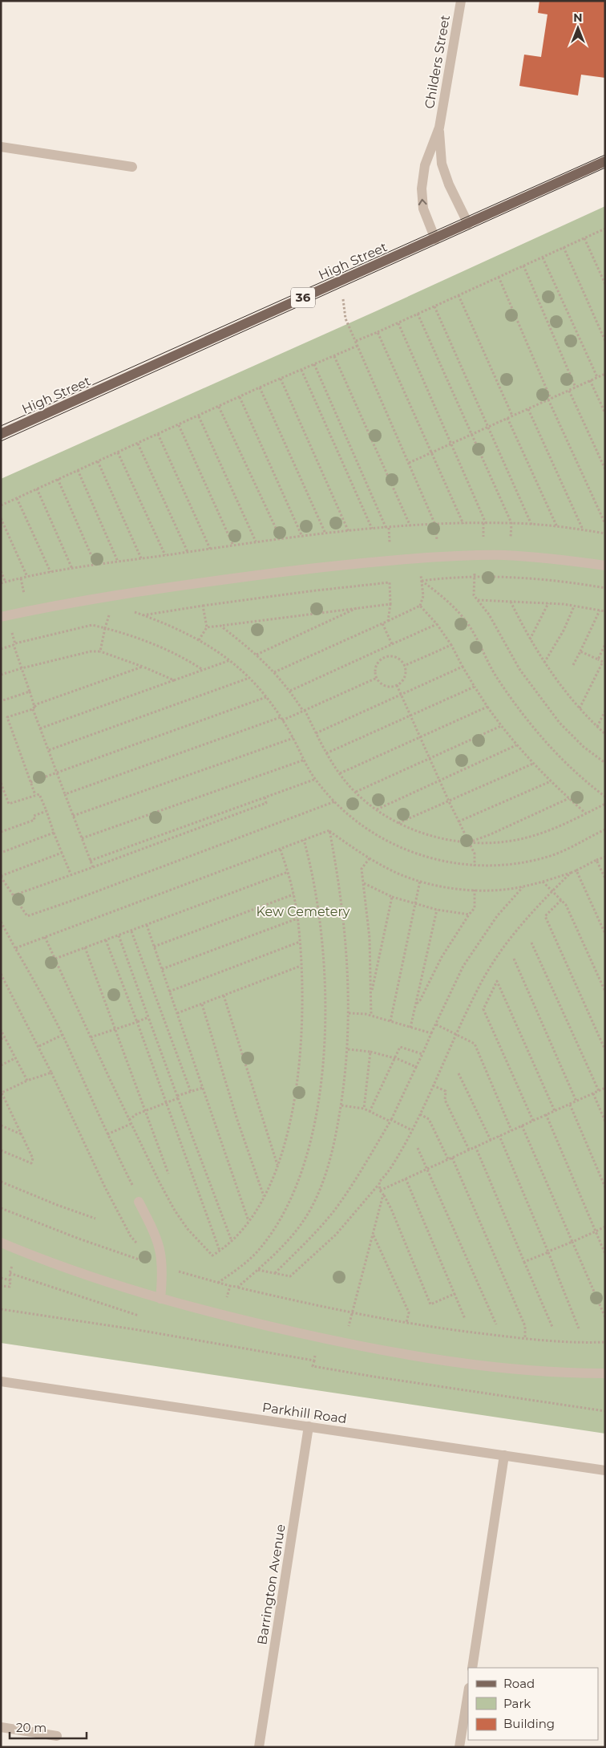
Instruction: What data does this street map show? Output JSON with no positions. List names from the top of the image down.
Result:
{
  "streets": {
    "main road": ["High Street", "36"],
    "street": ["Childers Street", "Parkhill Road", "Barrington Avenue"]
  },
  "crossings": [
    ["Childers Street", "High Street"],
    ["Parkhill Road", "Barrington Avenue"]
  ],
  "parks": ["Kew Cemetery"],
  "legend": ["Road", "Park", "Building"],
  "scale_bar": "20 m",
  "north": "top"
}
